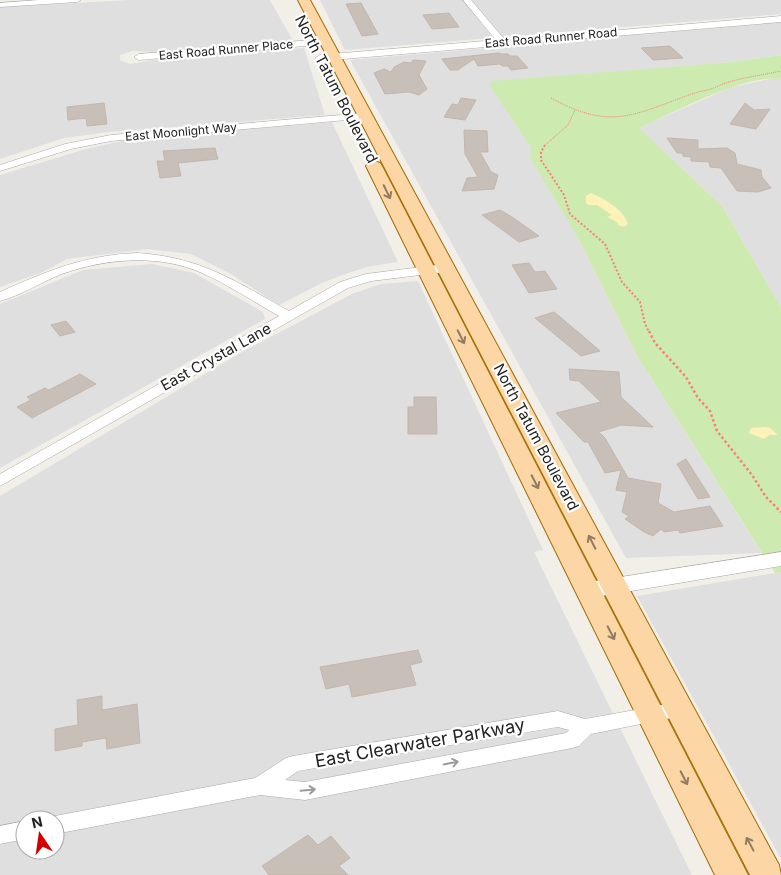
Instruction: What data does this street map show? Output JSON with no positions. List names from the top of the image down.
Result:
{
  "streets": {
    "main road": ["North Tatum Boulevard"],
    "street": [
      "East Road Runner Road",
      "East Road Runner Place",
      "East Moonlight Way",
      "East Crystal Lane",
      "East Clearwater Parkway"
    ]
  },
  "crossings": [
    ["East Road Runner Road", "North Tatum Boulevard"],
    ["East Road Runner Place", "North Tatum Boulevard"],
    ["North Tatum Boulevard", "East Moonlight Way"],
    ["North Tatum Boulevard", "East Crystal Lane"],
    ["North Tatum Boulevard", "East Clearwater Parkway"]
  ],
  "north": "top"
}
